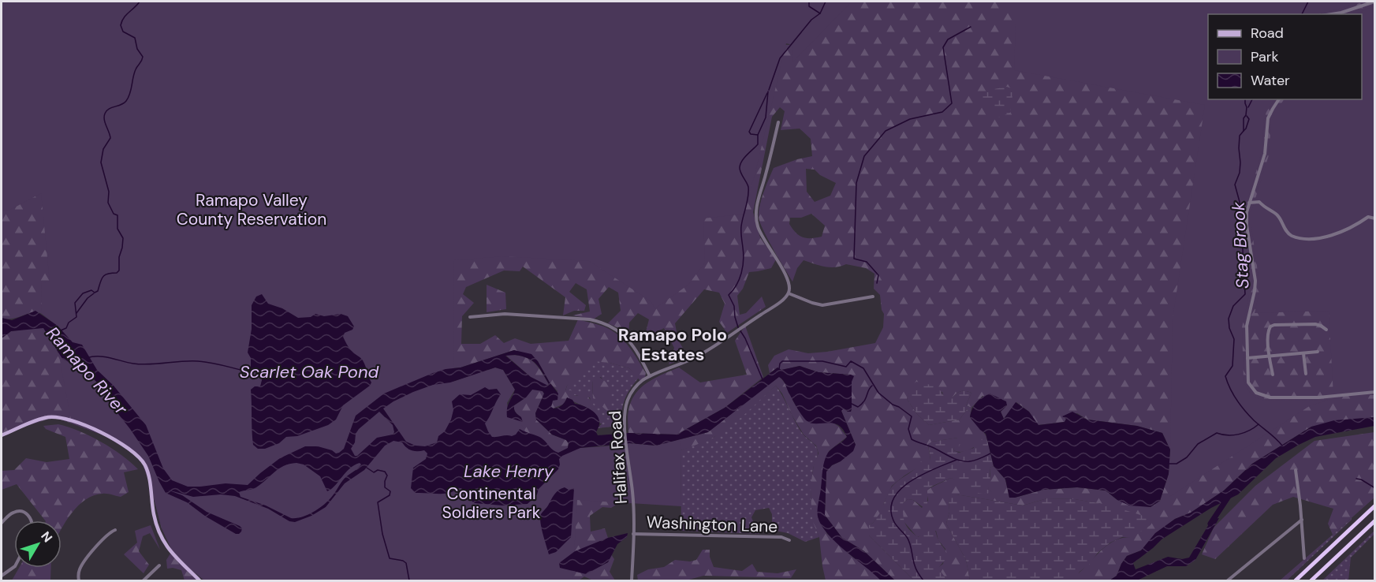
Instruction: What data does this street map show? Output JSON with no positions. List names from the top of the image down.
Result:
{
  "streets": {
    "street": ["Halifax Road", "Washington Lane"]
  },
  "crossings": [
    ["Halifax Road", "Washington Lane"]
  ],
  "districts": ["Ramapo Polo Estates"],
  "water": [
    "Stag Brook",
    "Ramapo River",
    "Scarlet Oak Pond",
    "Lake Henry"
  ],
  "parks": ["Ramapo Valley County Reservation", "Continental Soldiers Park"],
  "legend": ["Road", "Park", "Water"],
  "north": "top right"
}
